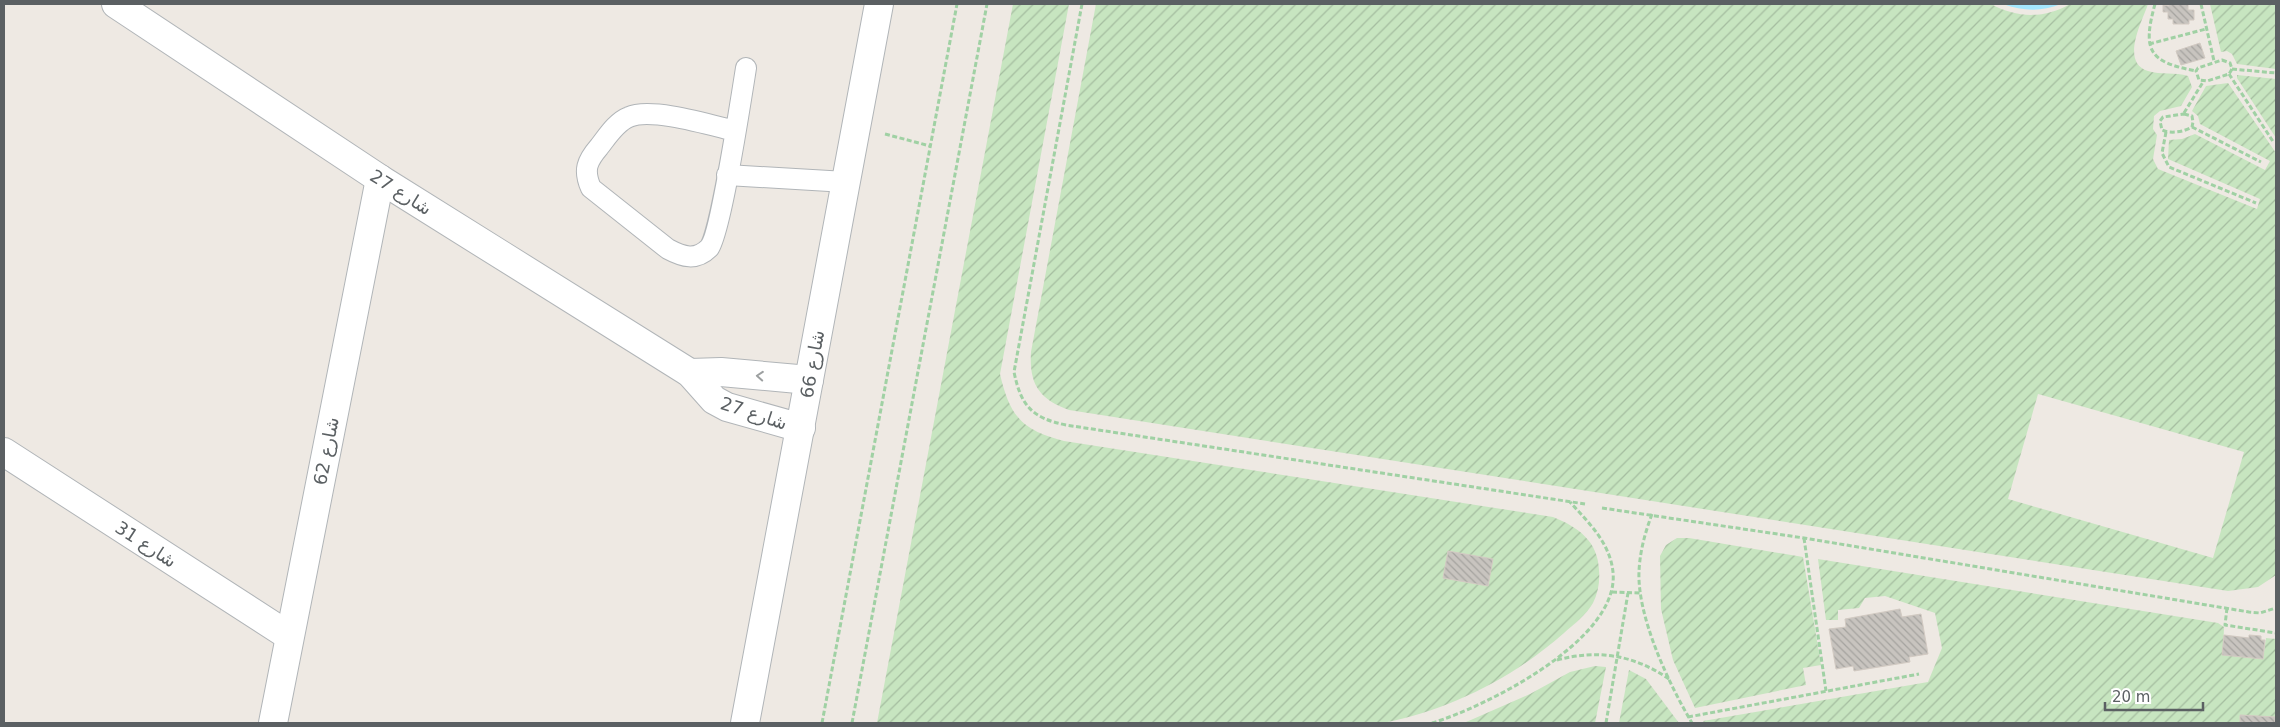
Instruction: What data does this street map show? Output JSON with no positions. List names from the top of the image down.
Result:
{
  "streets": {
    "street": [
      "شارع 27",
      "شارع 66",
      "شارع 62",
      "شارع 31"
    ]
  },
  "crossings": [
    ["شارع 27", "شارع 66"],
    ["شارع 27", "شارع 62"],
    ["شارع 62", "شارع 31"]
  ],
  "scale_bar": "20 m"
}
